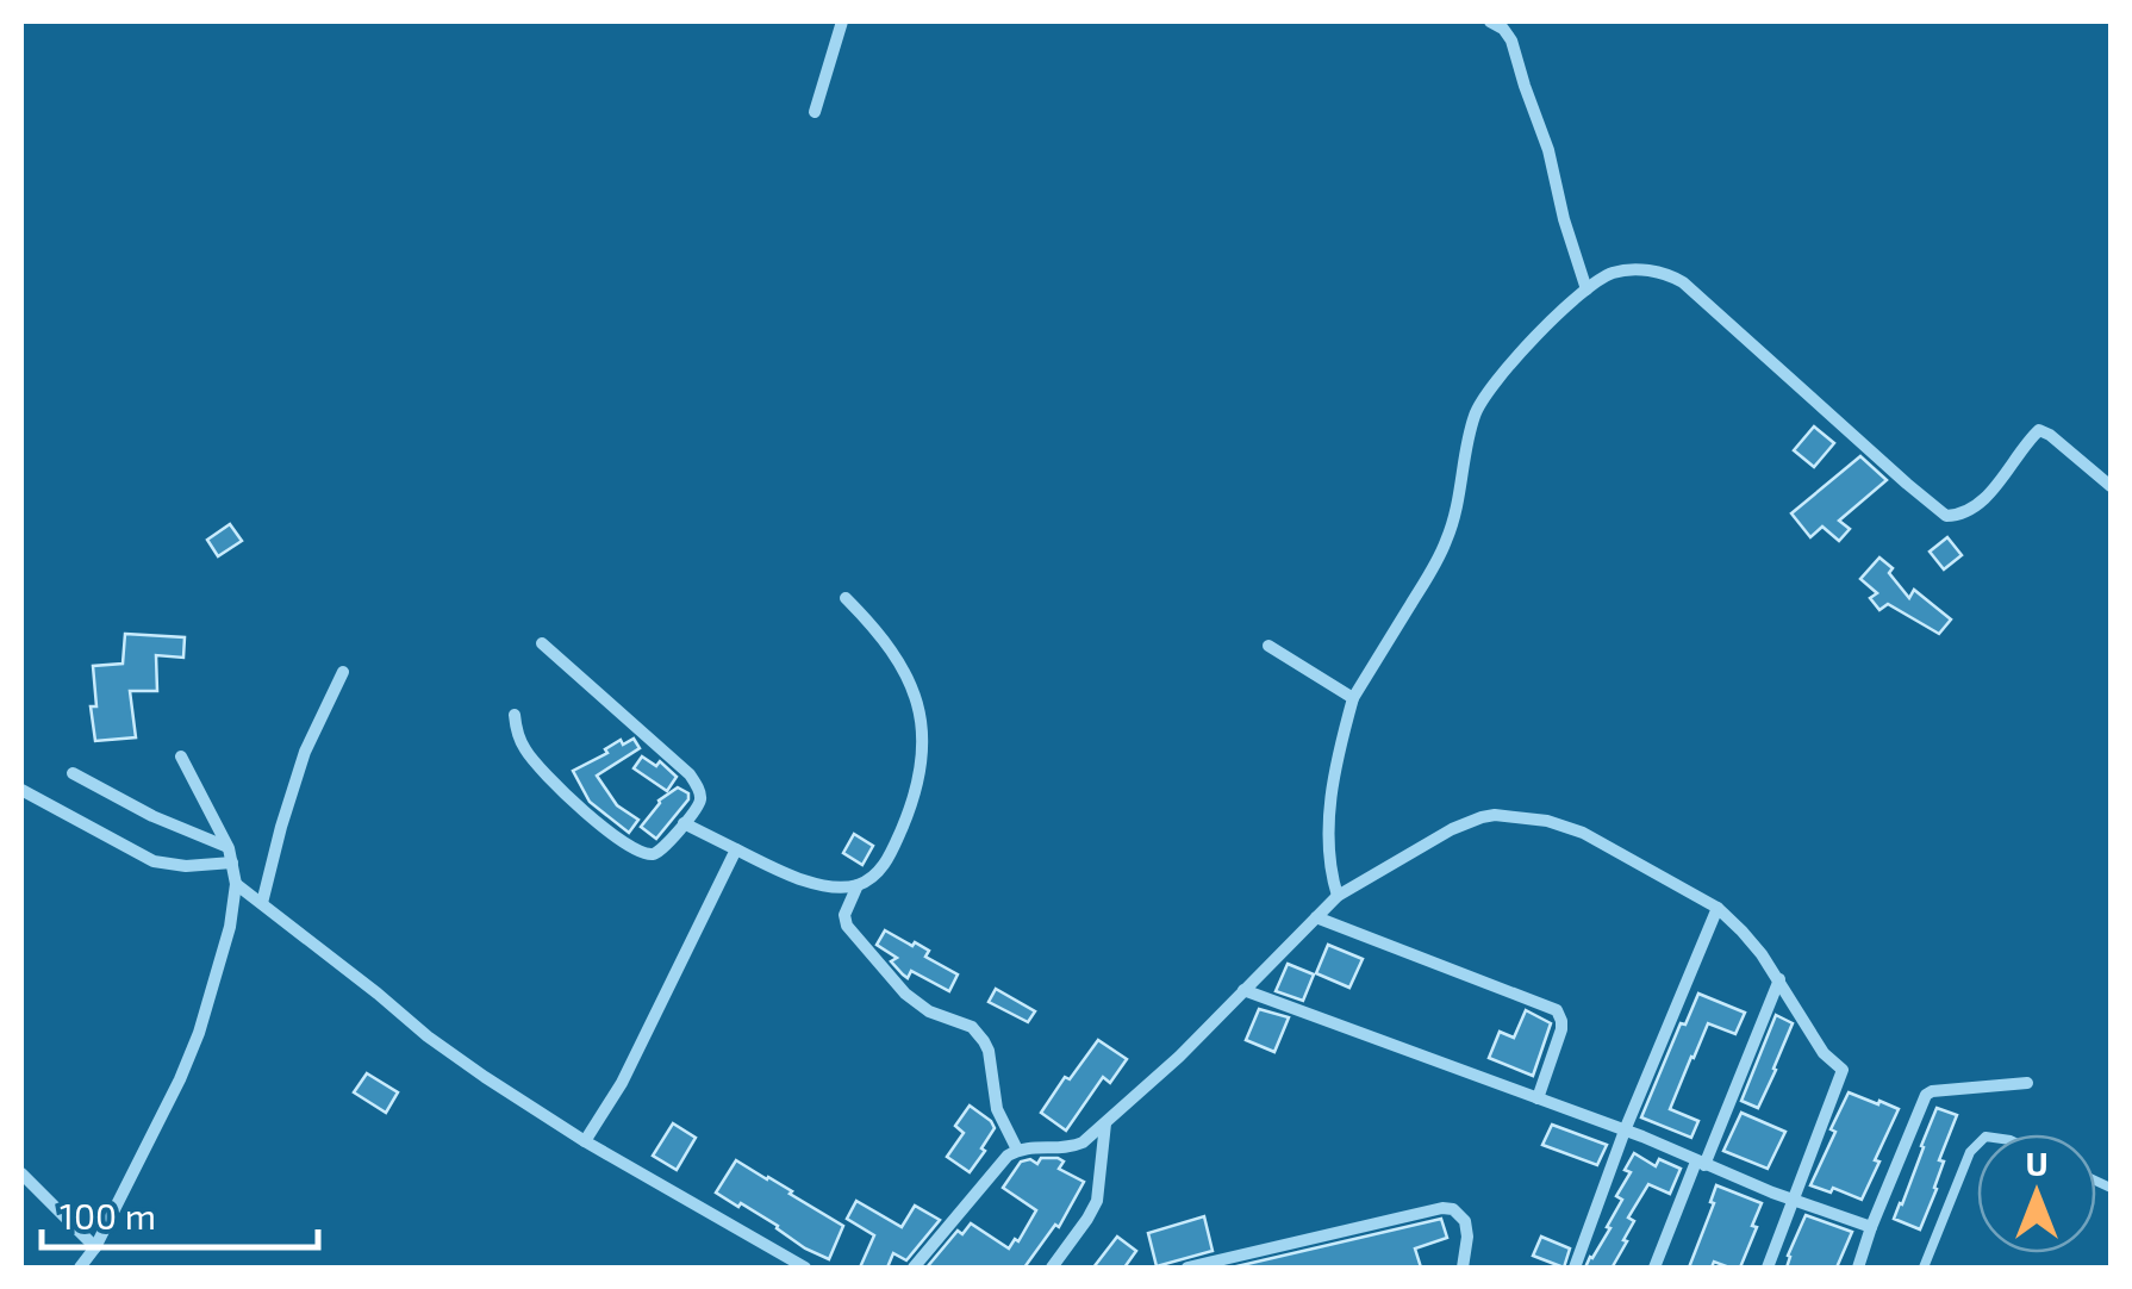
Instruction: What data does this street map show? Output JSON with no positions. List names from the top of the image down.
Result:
{
  "scale_bar": "100 m",
  "north": "top"
}
